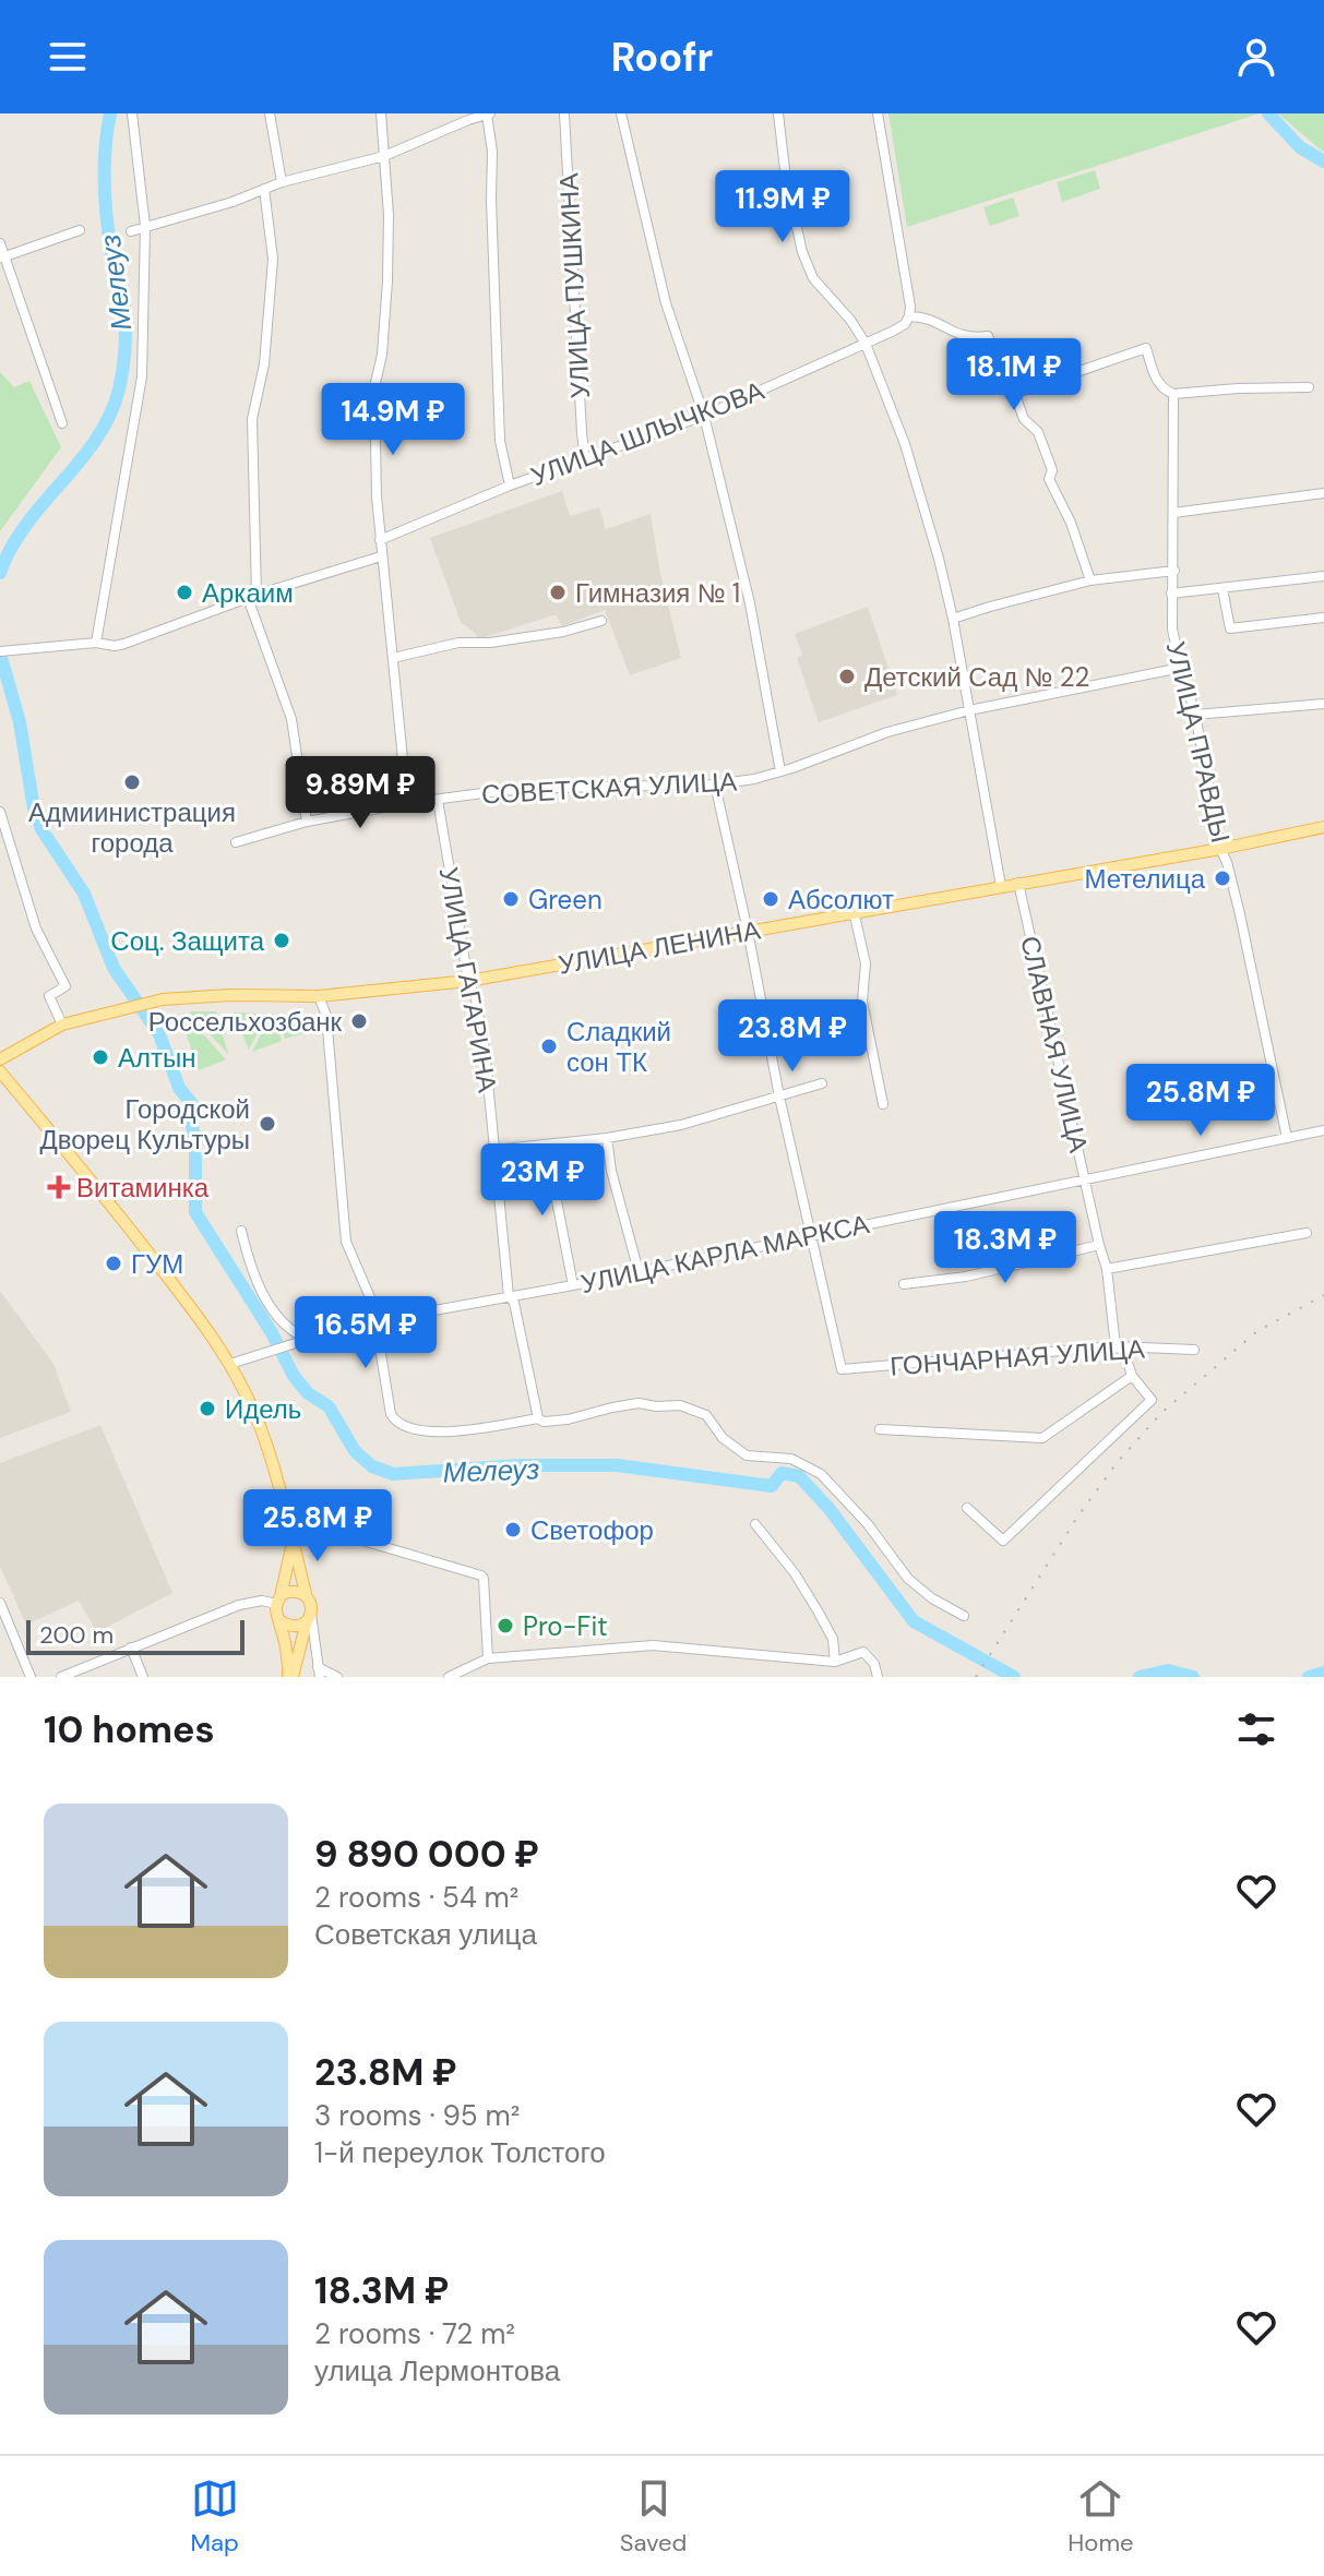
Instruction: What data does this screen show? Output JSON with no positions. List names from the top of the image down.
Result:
{
  "streets": {
    "main road": ["УЛИЦА ЛЕНИНА"],
    "street": [
      "УЛИЦА ПУШКИНА",
      "УЛИЦА ШЛЫЧКОВА",
      "УЛИЦА ПРАВДЫ",
      "СОВЕТСКАЯ УЛИЦА",
      "УЛИЦА ГАГАРИНА",
      "СЛАВНАЯ УЛИЦА",
      "УЛИЦА КАРЛА МАРКСА",
      "ГОНЧАРНАЯ УЛИЦА"
    ]
  },
  "crossings": [
    ["УЛИЦА ПУШКИНА", "УЛИЦА ШЛЫЧКОВА"],
    ["УЛИЦА ПРАВДЫ", "СОВЕТСКАЯ УЛИЦА"],
    ["УЛИЦА ПРАВДЫ", "УЛИЦА ЛЕНИНА"],
    ["УЛИЦА ПРАВДЫ", "УЛИЦА КАРЛА МАРКСА"],
    ["СОВЕТСКАЯ УЛИЦА", "УЛИЦА ГАГАРИНА"],
    ["УЛИЦА ЛЕНИНА", "УЛИЦА ГАГАРИНА"],
    ["УЛИЦА ЛЕНИНА", "СЛАВНАЯ УЛИЦА"],
    ["УЛИЦА ГАГАРИНА", "УЛИЦА КАРЛА МАРКСА"],
    ["СЛАВНАЯ УЛИЦА", "УЛИЦА КАРЛА МАРКСА"],
    ["СЛАВНАЯ УЛИЦА", "ГОНЧАРНАЯ УЛИЦА"],
    ["УЛИЦА КАРЛА МАРКСА", "ГОНЧАРНАЯ УЛИЦА"]
  ],
  "water": ["Мелеуз"],
  "places": {
    "other": [
      "Аркаим",
      "Гимназия № 1",
      "Детский Сад № 22",
      "Адмиинистрация города",
      "Метелица",
      "Green",
      "Абсолют",
      "Соц. Защита",
      "Россельхозбанк",
      "Сладкий сон ТК",
      "Алтын",
      "Городской Дворец Культуры",
      "ГУМ",
      "Идель",
      "Светофор",
      "Pro-Fit"
    ],
    "health": ["Витаминка"]
  },
  "scale_bar": "200 m",
  "page": {
    "header": "Roofr",
    "price": [
      "11.9M ₽",
      "18.1M ₽",
      "14.9M ₽",
      "9.89M ₽",
      "23.8M ₽",
      "25.8M ₽",
      "23M ₽",
      "18.3M ₽",
      "16.5M ₽",
      "25.8M ₽"
    ],
    "scale": "200 m",
    "heading": "10 homes",
    "list": [
      {
        "name": "9 890 000 ₽",
        "note": "2 rooms · 54 m² · Советская улица"
      },
      {
        "name": "23.8M ₽",
        "note": "3 rooms · 95 m² · 1-й переулок Толстого"
      },
      {
        "name": "18.3M ₽",
        "note": "2 rooms · 72 m² · улица Лермонтова"
      }
    ],
    "tabs": ["Map", "Saved", "Home"]
  }
}
